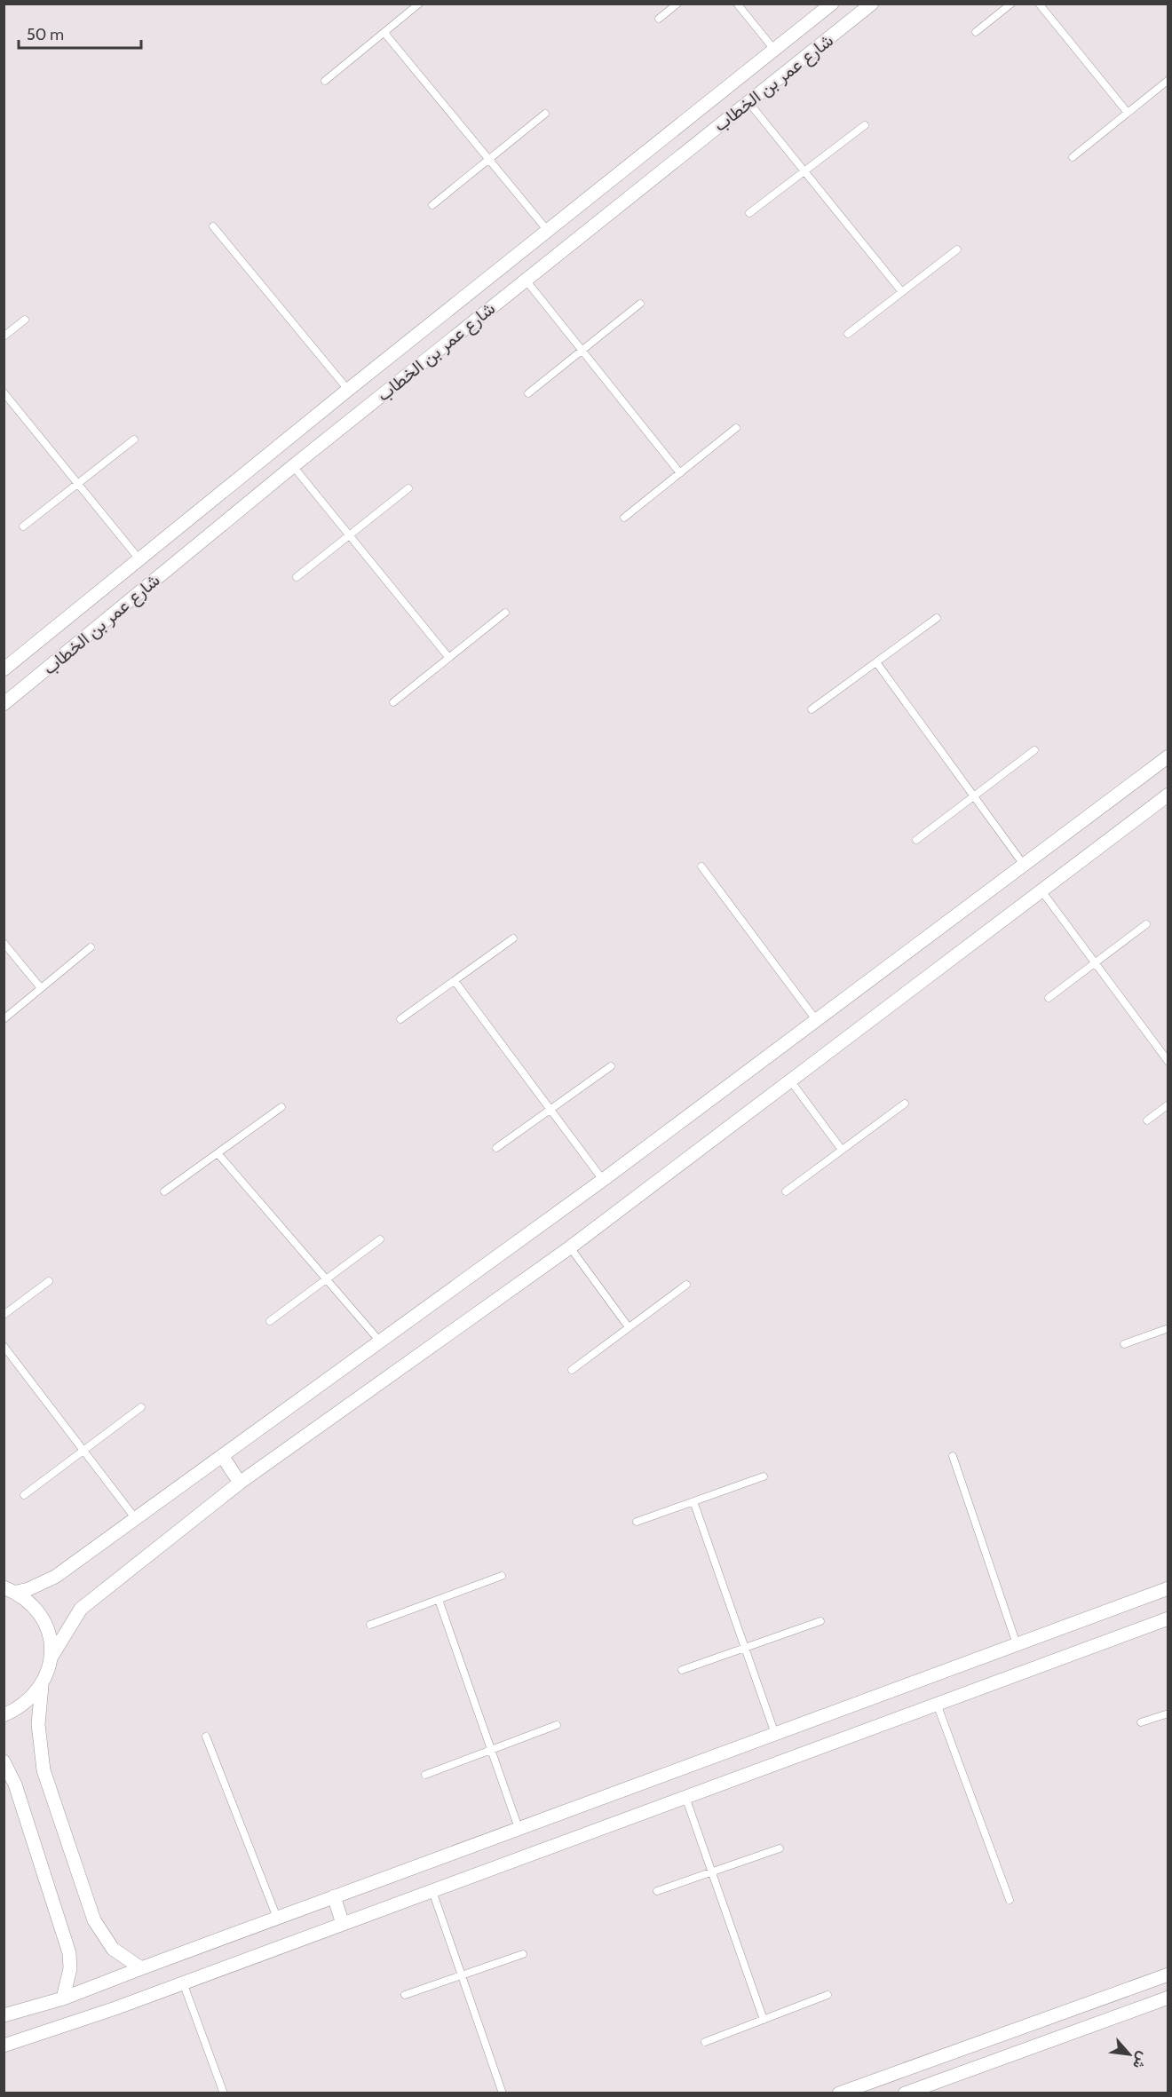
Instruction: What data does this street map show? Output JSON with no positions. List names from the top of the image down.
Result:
{
  "streets": {
    "street": ["شارع عمر بن الخطاب"]
  },
  "scale_bar": "50 m",
  "north": "bottom right"
}
